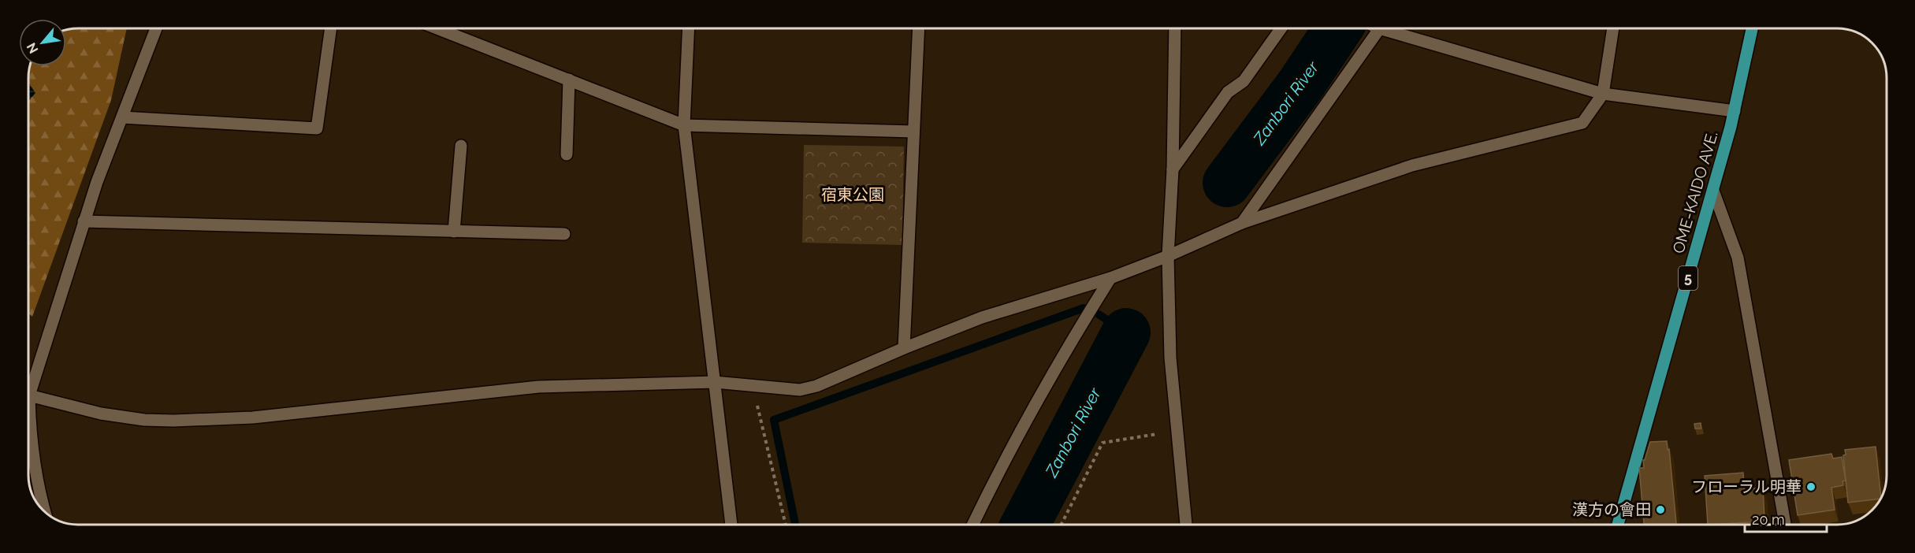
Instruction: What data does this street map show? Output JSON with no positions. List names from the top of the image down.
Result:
{
  "streets": {
    "main road": ["OME-KAIDO AVE.", "5"]
  },
  "water": ["Zanbori River"],
  "parks": ["宿東公園"],
  "places": ["フローラル明華", "漢方の會田"],
  "scale_bar": "20 m",
  "north": "bottom left"
}
